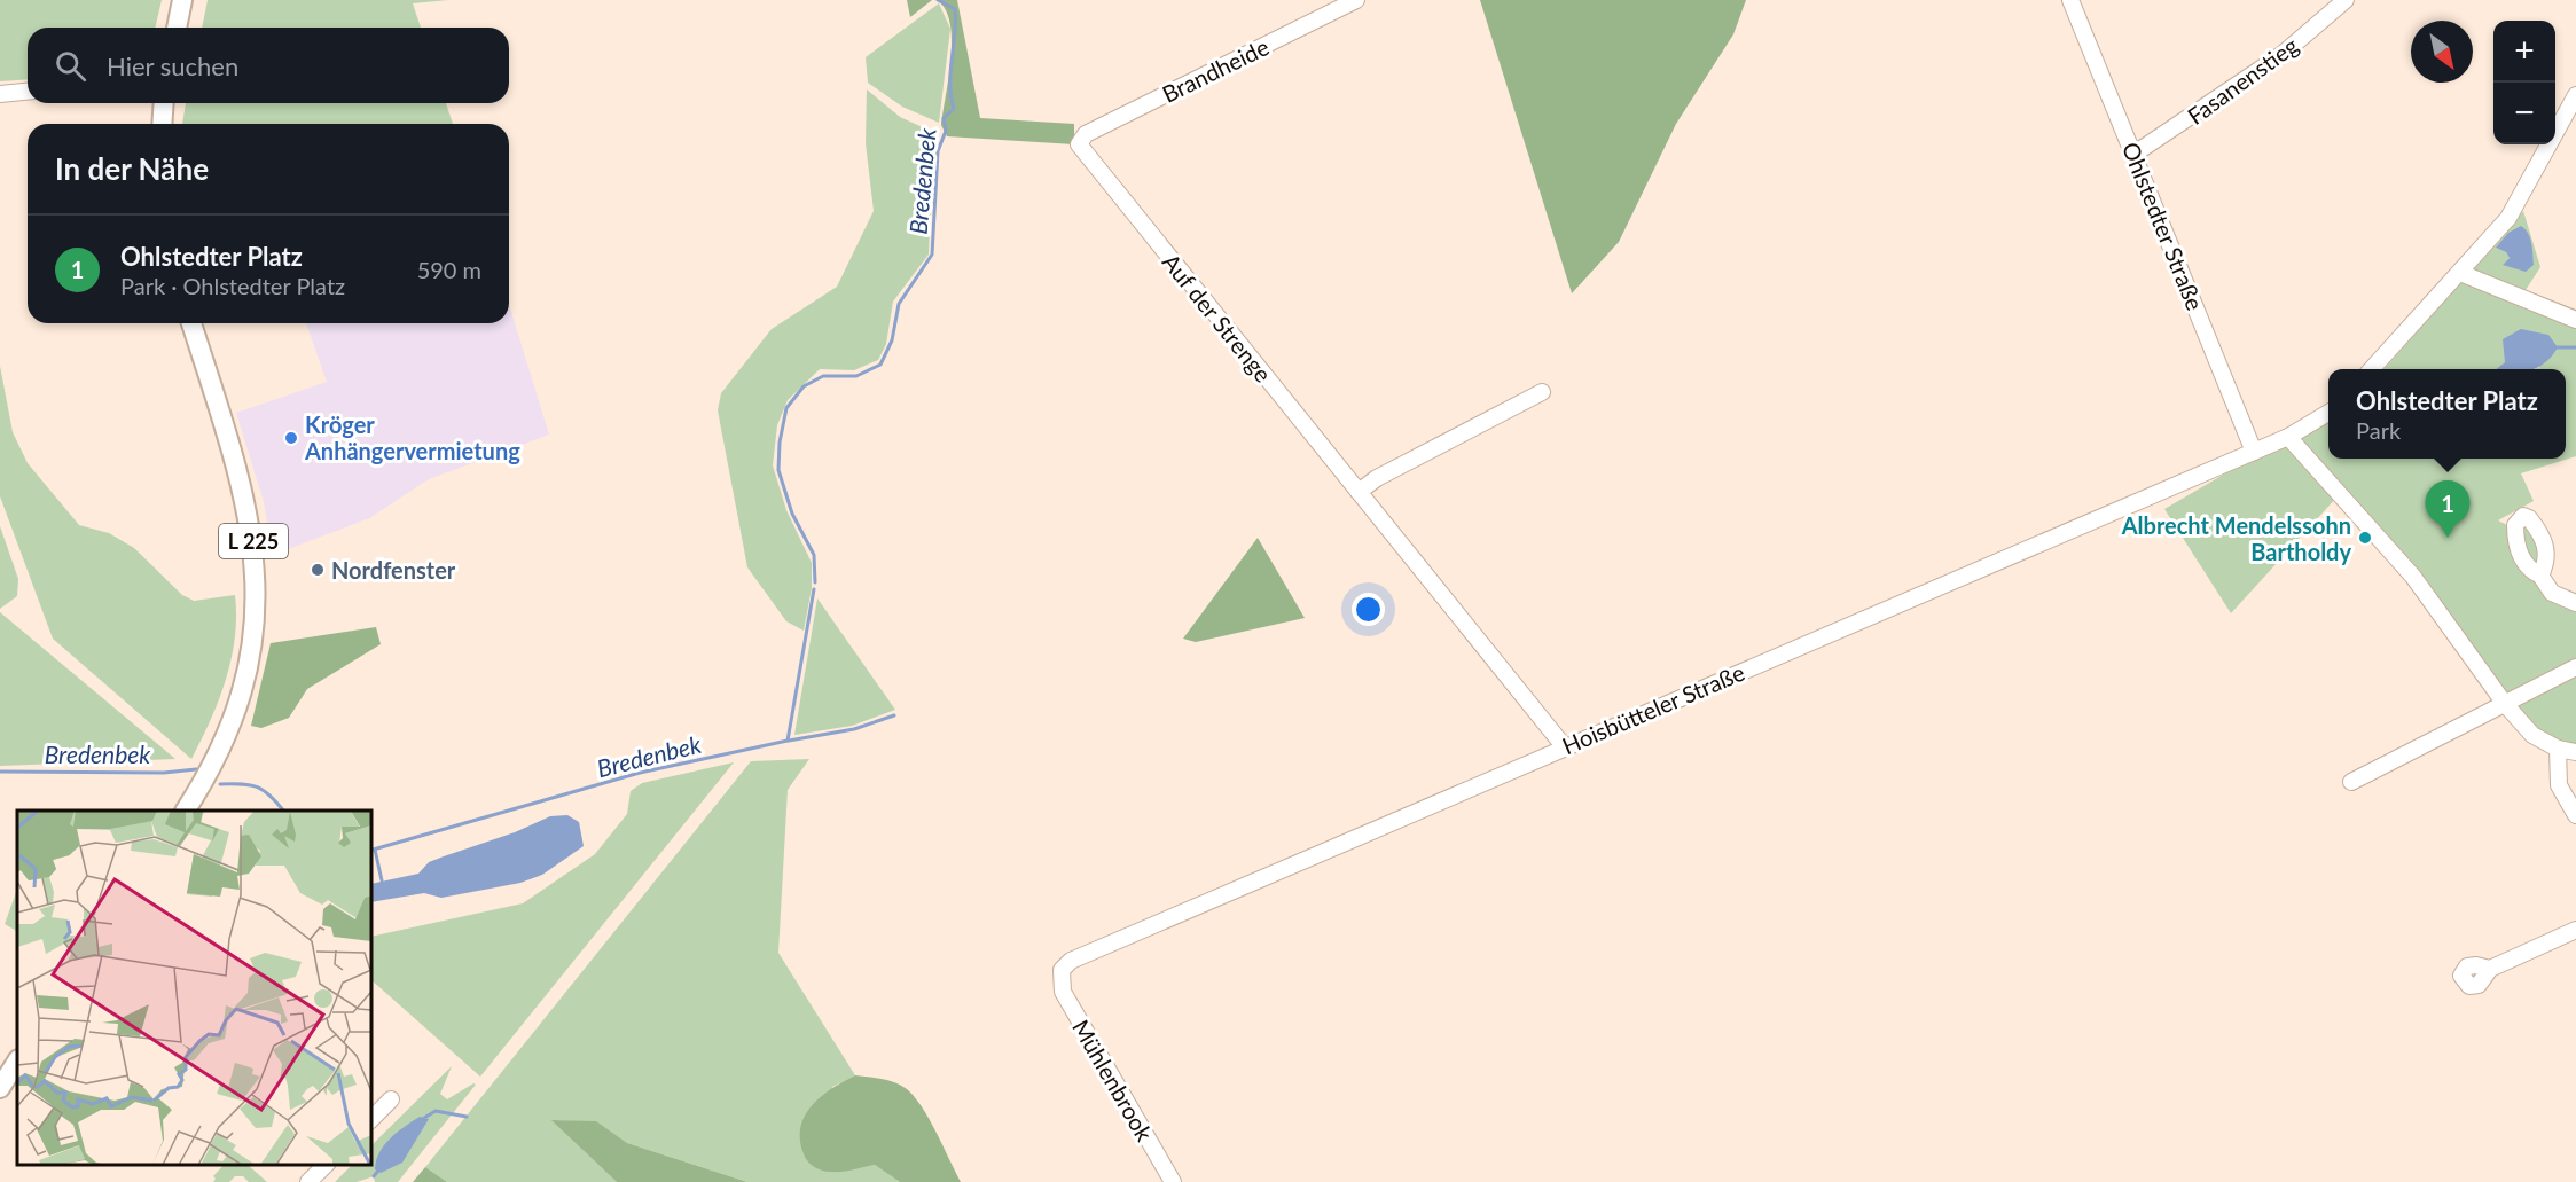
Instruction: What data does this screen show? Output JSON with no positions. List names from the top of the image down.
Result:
{
  "streets": {
    "main road": ["L 225"],
    "street": [
      "Brandheide",
      "Fasanenstieg",
      "Ohlstedter Straße",
      "Auf der Strenge",
      "Hoisbütteler Straße",
      "Mühlenbrook"
    ]
  },
  "crossings": [
    ["Brandheide", "Auf der Strenge"],
    ["Fasanenstieg", "Ohlstedter Straße"],
    ["Ohlstedter Straße", "Hoisbütteler Straße"],
    ["Auf der Strenge", "Hoisbütteler Straße"],
    ["Hoisbütteler Straße", "Mühlenbrook"]
  ],
  "water": ["Bredenbek"],
  "places": ["Kröger Anhängervermietung", "Albrecht Mendelssohn Bartholdy", "Nordfenster"],
  "north": "bottom right",
  "page": {
    "map_buttons": ["+", "−"],
    "search": "Hier suchen",
    "heading": "In der Nähe",
    "list": [
      {
        "mark": "1",
        "name": "Ohlstedter Platz",
        "note": "Park · Ohlstedter Platz",
        "value": "590 m"
      }
    ],
    "popup": ["Ohlstedter Platz", "Park"],
    "pins": "1"
  }
}
